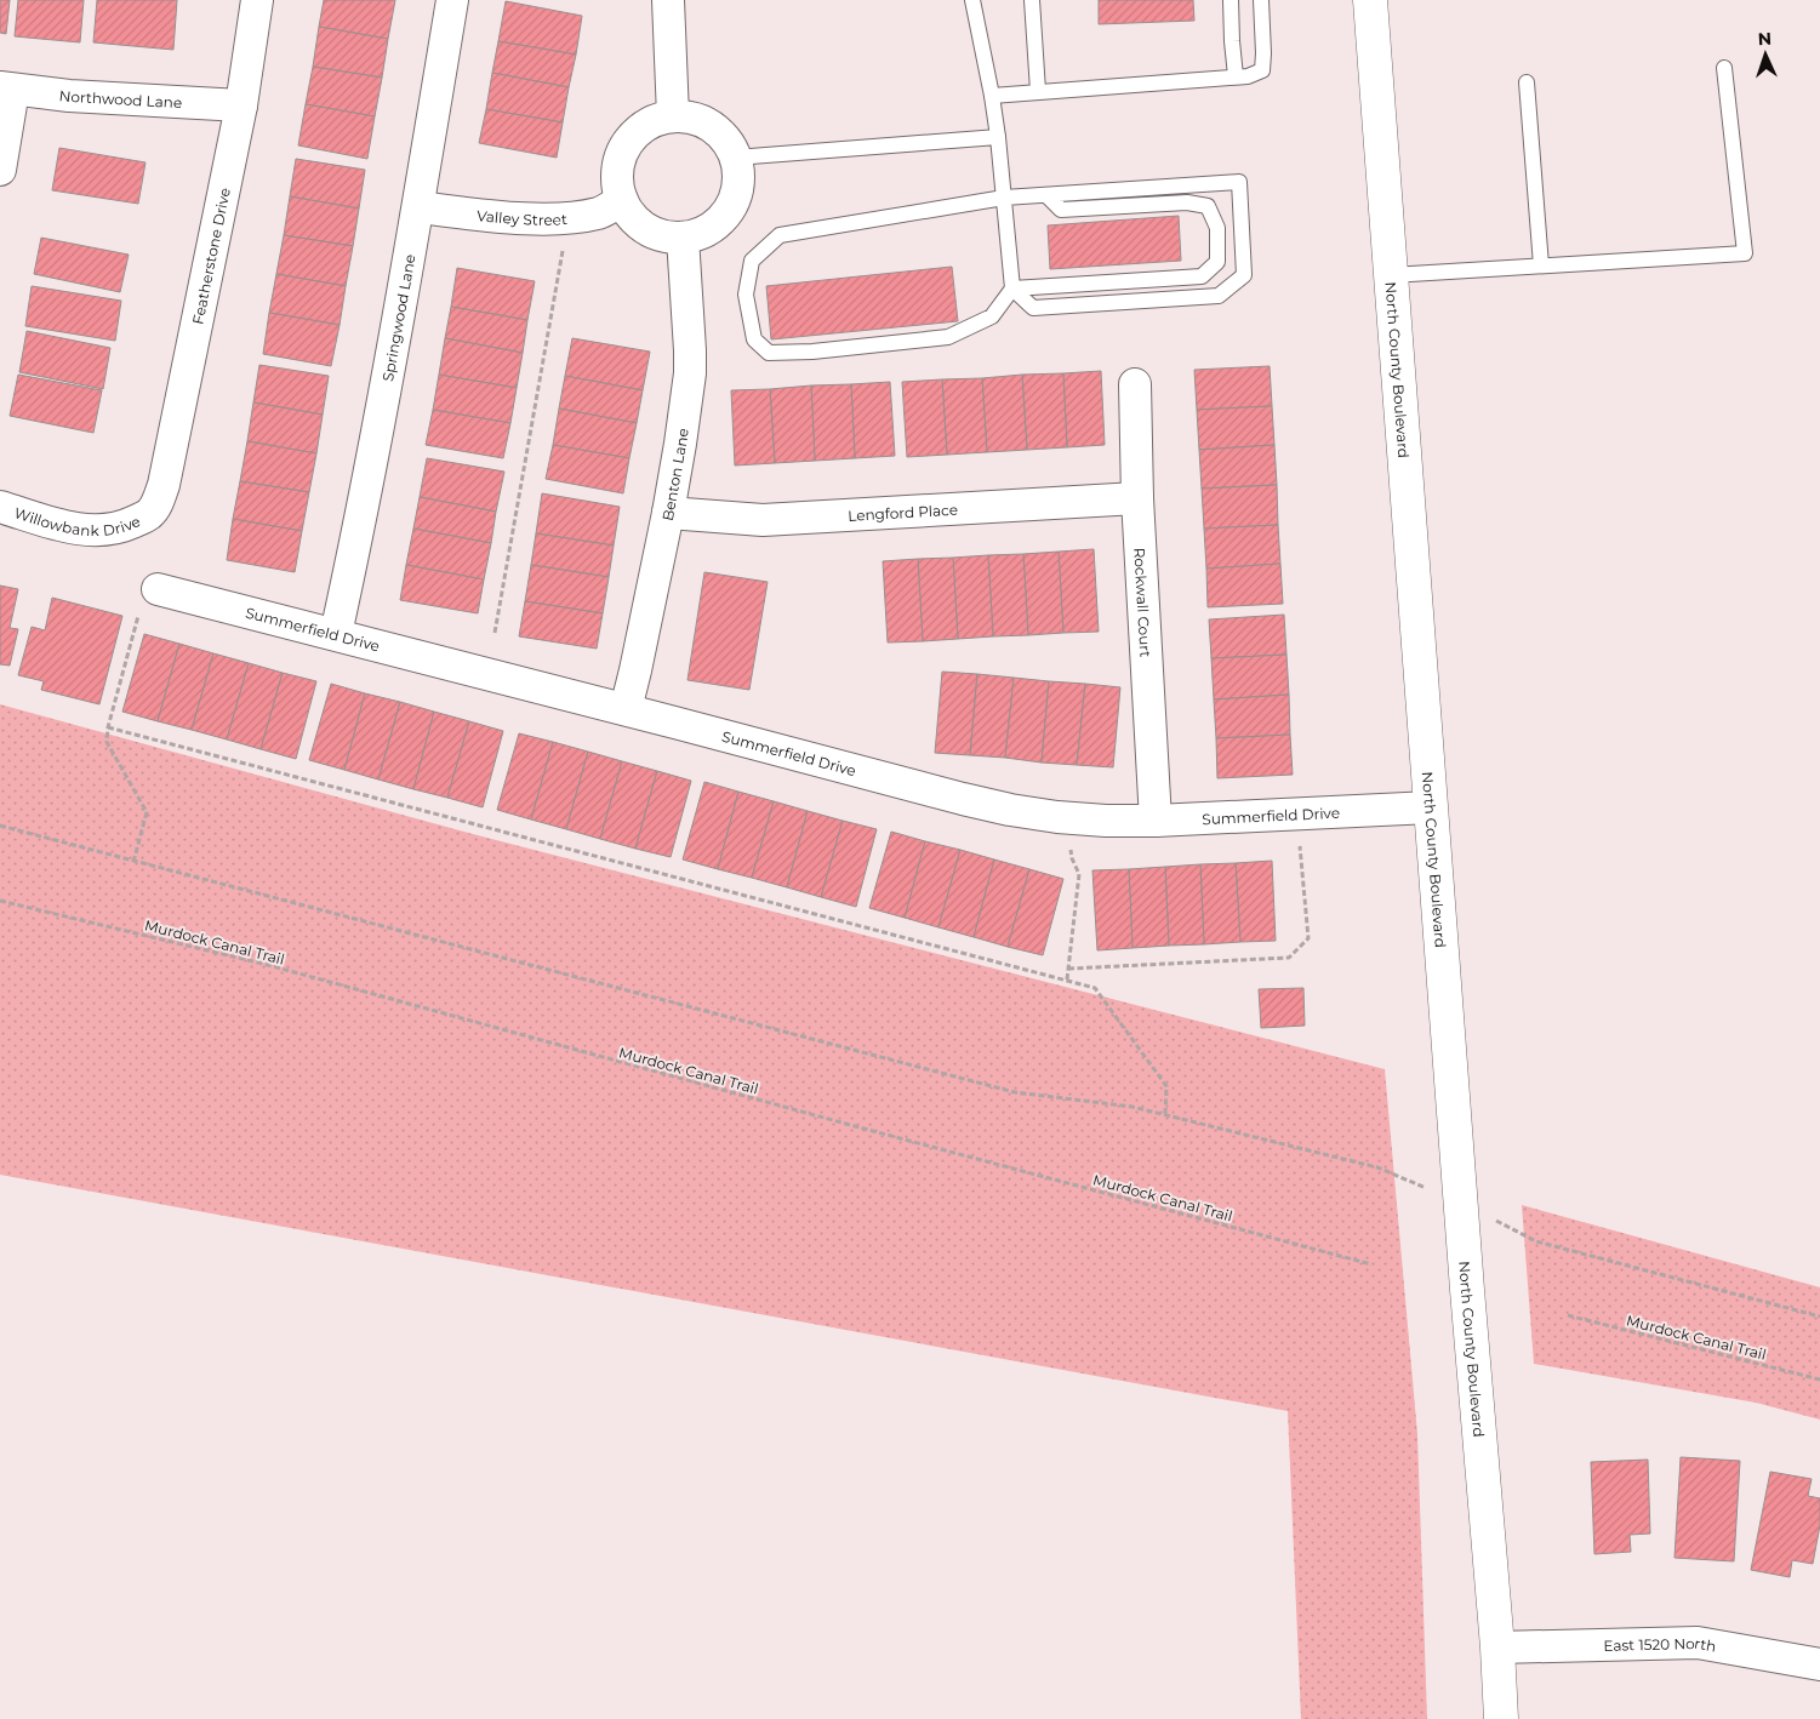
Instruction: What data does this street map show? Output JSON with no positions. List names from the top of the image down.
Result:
{
  "streets": {
    "main road": ["North County Boulevard"],
    "street": [
      "Northwood Lane",
      "Valley Street",
      "Featherstone Drive",
      "Springwood Lane",
      "Benton Lane",
      "Lengford Place",
      "Willowbank Drive",
      "Rockwall Court",
      "Summerfield Drive",
      "East 1520 North"
    ],
    "path": ["Murdock Canal Trail"]
  },
  "crossings": [
    ["Northwood Lane", "Featherstone Drive"],
    ["Valley Street", "Springwood Lane"],
    ["Valley Street", "Benton Lane"],
    ["Featherstone Drive", "Willowbank Drive"],
    ["Springwood Lane", "Summerfield Drive"],
    ["North County Boulevard", "Summerfield Drive"],
    ["North County Boulevard", "East 1520 North"],
    ["Benton Lane", "Lengford Place"],
    ["Benton Lane", "Summerfield Drive"],
    ["Lengford Place", "Rockwall Court"],
    ["Rockwall Court", "Summerfield Drive"]
  ],
  "north": "top"
}
